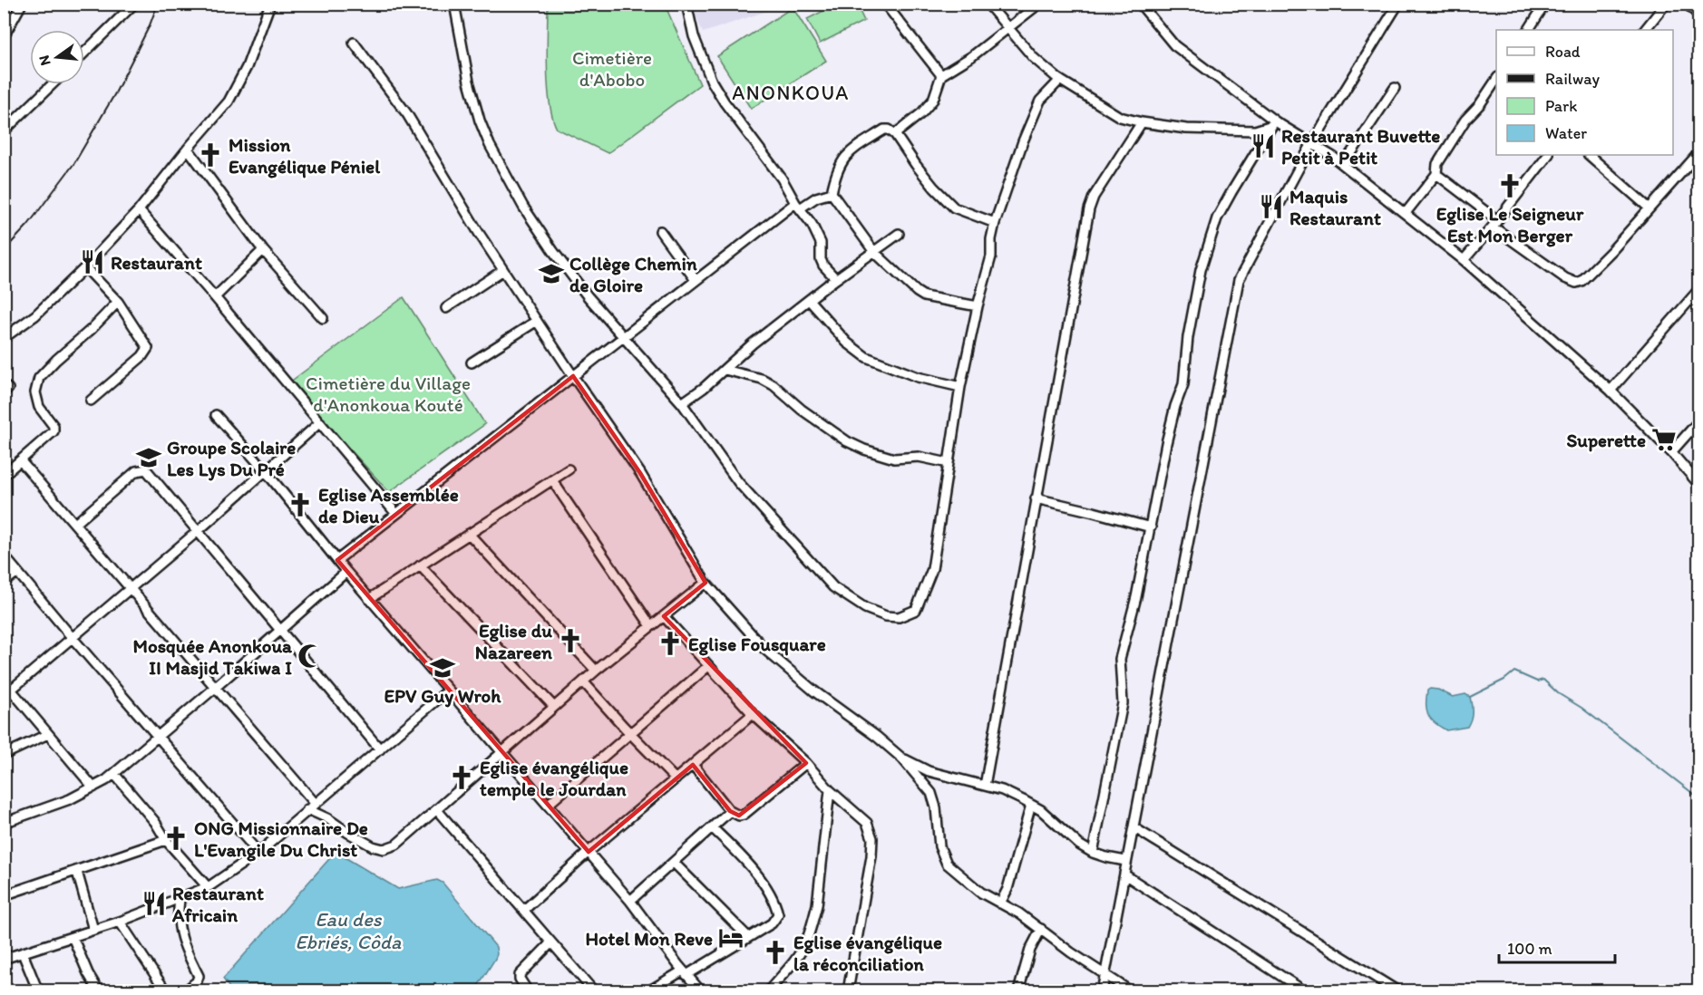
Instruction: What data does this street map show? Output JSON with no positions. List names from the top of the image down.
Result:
{
  "districts": ["ANONKOUA"],
  "water": ["Eau des Ebriés, Côda"],
  "parks": ["Cimetière d'Abobo", "Cimetière du Village d'Anonkoua Kouté"],
  "places": {
    "restaurant": [
      "Restaurant Buvette Petit à Petit",
      "Maquis Restaurant",
      "Restaurant",
      "Restaurant Africain"
    ],
    "church": [
      "Mission Evangélique Péniel",
      "Eglise Le Seigneur Est Mon Berger",
      "Eglise Assemblée de Dieu",
      "Eglise du Nazareen",
      "Eglise Fousquare",
      "Eglise évangélique temple le Jourdan",
      "ONG Missionnaire De L'Evangile Du Christ",
      "Eglise évangélique la réconciliation"
    ],
    "school or university": ["Collège Chemin de Gloire", "Groupe Scolaire Les Lys Du Pré", "EPV Guy Wroh"],
    "supermarket": ["Superette"],
    "mosque": ["Mosquée Anonkoua II Masjid Takiwa I"],
    "hotel": ["Hotel Mon Reve"]
  },
  "legend": [
    "Road",
    "Railway",
    "Park",
    "Water"
  ],
  "scale_bar": "100 m",
  "north": "left"
}
